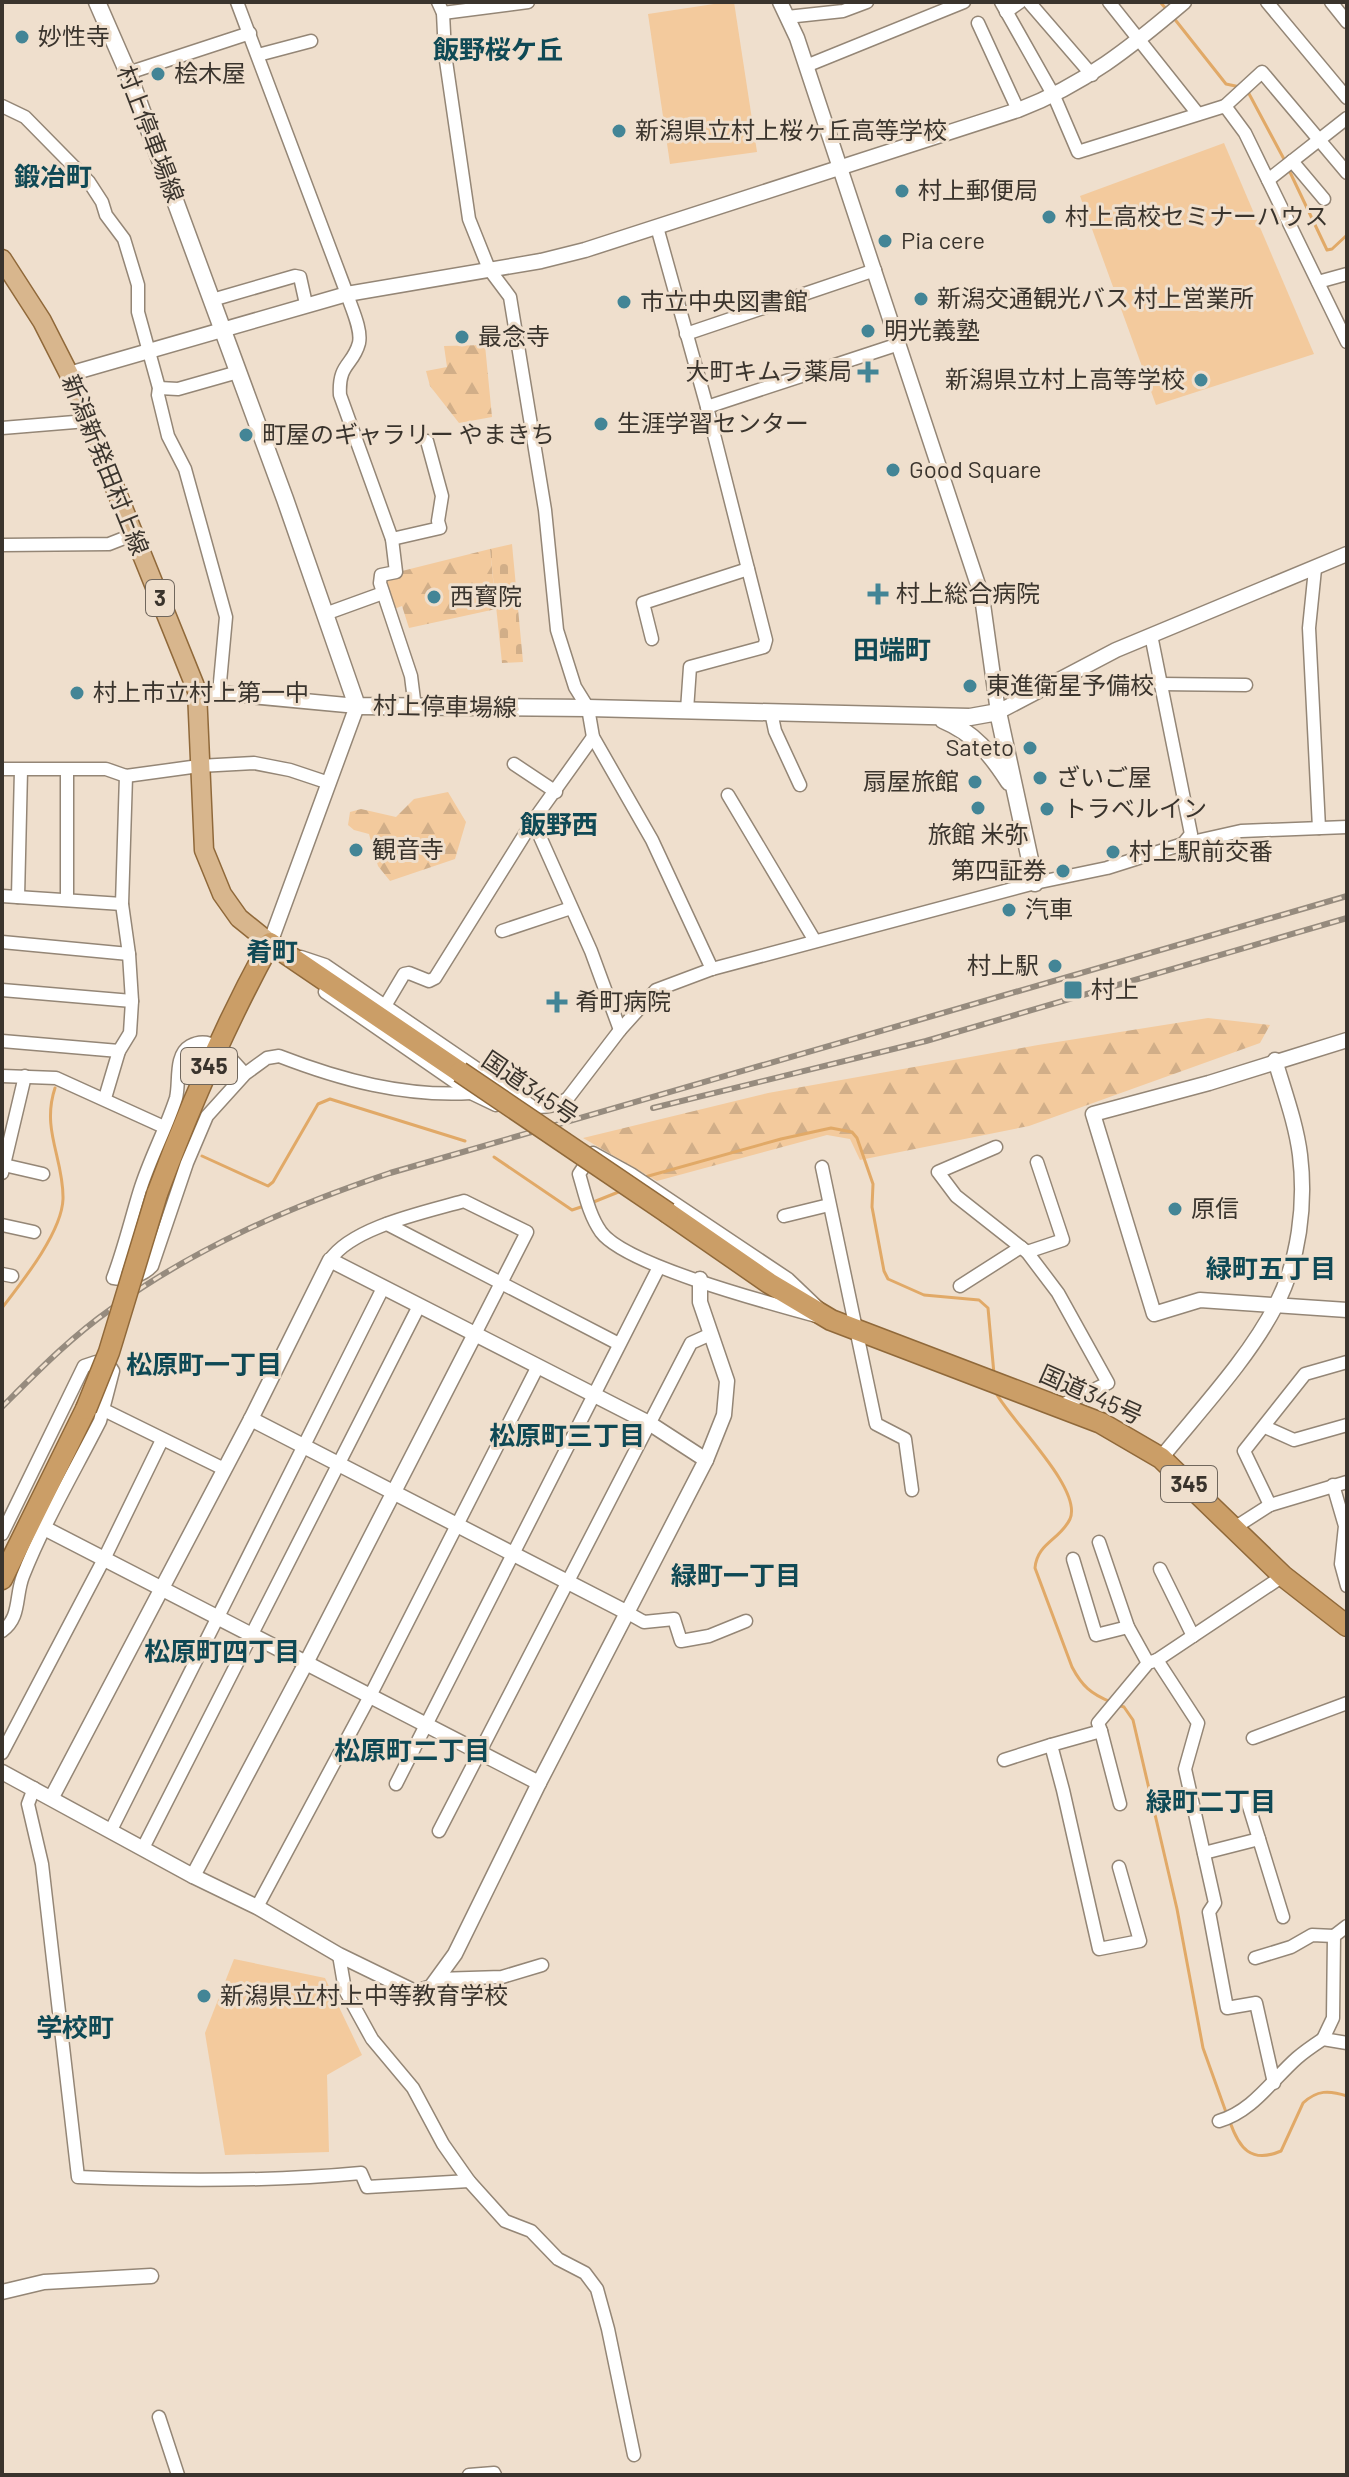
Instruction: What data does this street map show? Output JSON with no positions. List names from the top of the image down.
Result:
{
  "streets": {
    "highway": ["345", "国道345号"],
    "main road": ["村上停車場線", "新潟新発田村上線", "3"]
  },
  "crossings": [
    ["新潟新発田村上線", "345"],
    ["新潟新発田村上線", "国道345号"],
    ["345", "国道345号"]
  ],
  "districts": [
    "飯野桜ケ丘",
    "鍛冶町",
    "田端町",
    "飯野西",
    "肴町",
    "緑町五丁目",
    "松原町一丁目",
    "松原町三丁目",
    "緑町一丁目",
    "松原町四丁目",
    "松原町二丁目",
    "緑町二丁目",
    "学校町"
  ],
  "places": {
    "other": [
      "妙性寺",
      "桧木屋",
      "新潟県立村上桜ヶ丘高等学校",
      "村上郵便局",
      "村上高校セミナーハウス",
      "Pia cere",
      "新潟交通観光バス 村上営業所",
      "市立中央図書館",
      "明光義塾",
      "最念寺",
      "新潟県立村上高等学校",
      "生涯学習センター",
      "町屋のギャラリー やまきち",
      "Good Square",
      "西寳院",
      "東進衛星予備校",
      "村上市立村上第一中",
      "Sateto",
      "ざいご屋",
      "扇屋旅館",
      "旅館 米弥",
      "トラベルイン",
      "観音寺",
      "村上駅前交番",
      "第四証券",
      "汽車",
      "村上駅",
      "原信",
      "新潟県立村上中等教育学校"
    ],
    "health": ["大町キムラ薬局", "村上総合病院", "肴町病院"],
    "transit": ["村上"]
  }
}
